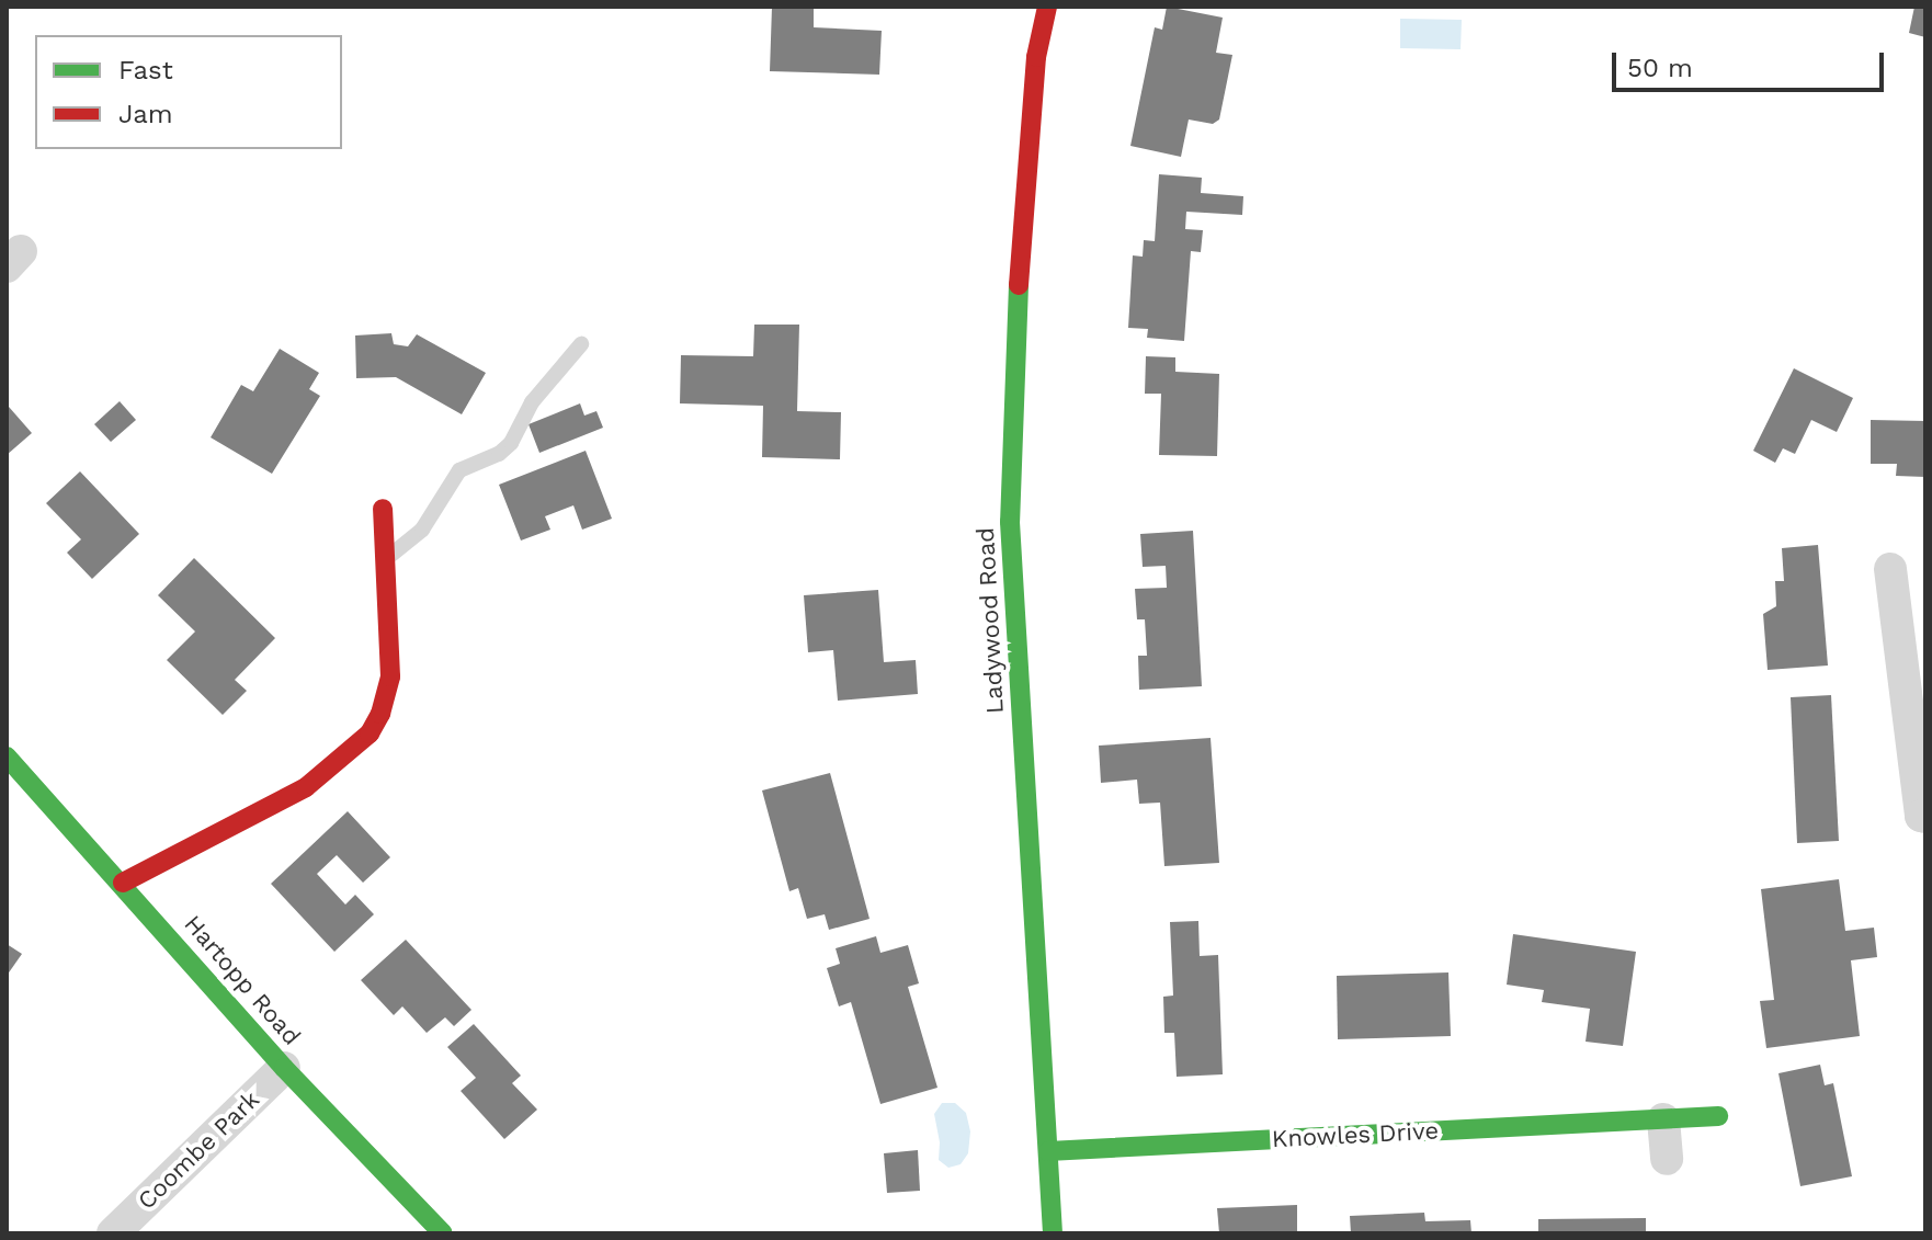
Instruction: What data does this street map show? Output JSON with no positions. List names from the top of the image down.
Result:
{
  "streets": {
    "street": [
      "Ladywood Road",
      "Hartopp Road",
      "Knowles Drive",
      "Coombe Park"
    ]
  },
  "crossings": [
    ["Ladywood Road", "Knowles Drive"],
    ["Hartopp Road", "Coombe Park"]
  ],
  "legend": ["Fast", "Jam"],
  "scale_bar": "50 m"
}
